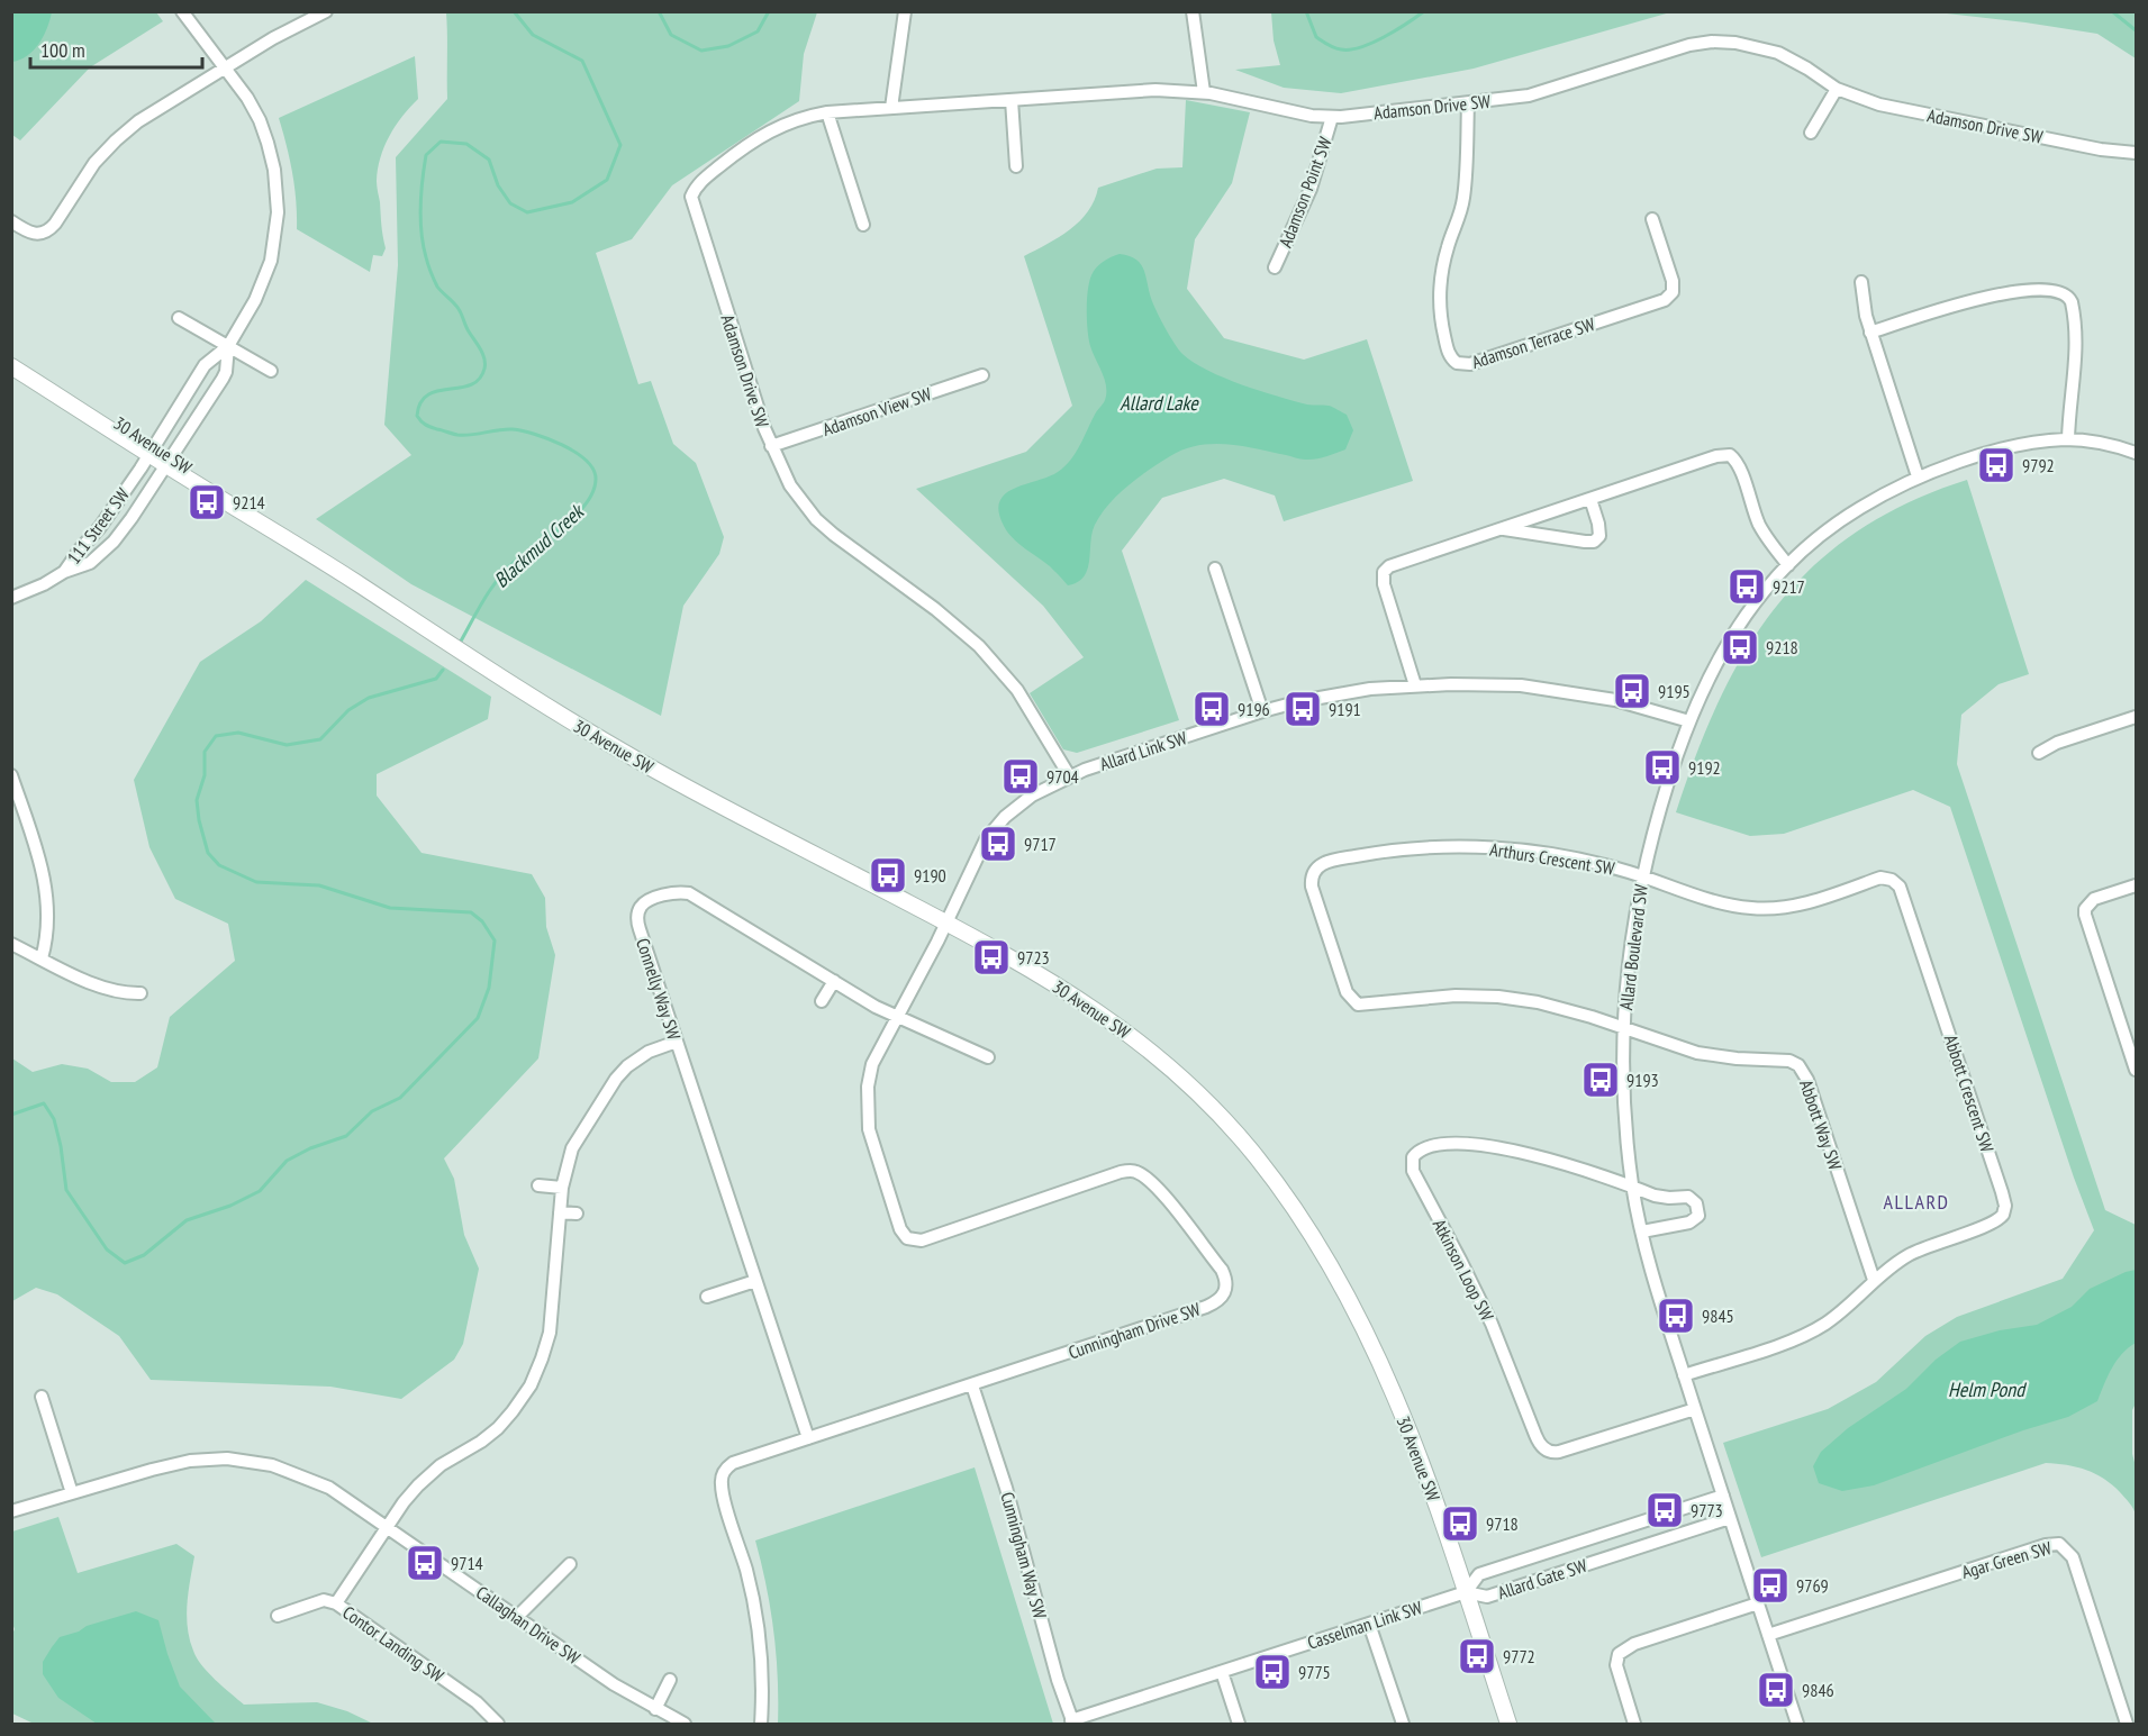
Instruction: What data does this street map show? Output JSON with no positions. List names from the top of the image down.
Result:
{
  "streets": {
    "main road": ["30 Avenue SW"],
    "street": [
      "Adamson Drive SW",
      "Adamson Point SW",
      "Adamson Terrace SW",
      "Adamson View SW",
      "111 Street SW",
      "Allard Link SW",
      "Arthurs Crescent SW",
      "Allard Boulevard SW",
      "Connelly Way SW",
      "Abbott Crescent SW",
      "Abbott Way SW",
      "Atkinson Loop SW",
      "Cunningham Drive SW",
      "Cunningham Way SW",
      "Agar Green SW",
      "Allard Gate SW",
      "Callaghan Drive SW",
      "Casselman Link SW",
      "Contor Landing SW"
    ]
  },
  "crossings": [
    ["Adamson Drive SW", "Adamson Point SW"],
    ["Adamson Drive SW", "Adamson Terrace SW"],
    ["Adamson Drive SW", "Adamson View SW"],
    ["Adamson Drive SW", "Allard Link SW"],
    ["30 Avenue SW", "111 Street SW"],
    ["30 Avenue SW", "Allard Link SW"],
    ["30 Avenue SW", "Cunningham Drive SW"],
    ["30 Avenue SW", "Allard Gate SW"],
    ["30 Avenue SW", "Casselman Link SW"],
    ["Allard Link SW", "Allard Boulevard SW"],
    ["Allard Link SW", "Cunningham Drive SW"],
    ["Arthurs Crescent SW", "Allard Boulevard SW"],
    ["Arthurs Crescent SW", "Abbott Crescent SW"],
    ["Arthurs Crescent SW", "Abbott Way SW"],
    ["Allard Boulevard SW", "Abbott Crescent SW"],
    ["Allard Boulevard SW", "Abbott Way SW"],
    ["Allard Boulevard SW", "Atkinson Loop SW"],
    ["Allard Boulevard SW", "Agar Green SW"],
    ["Allard Boulevard SW", "Allard Gate SW"],
    ["Connelly Way SW", "Cunningham Drive SW"],
    ["Abbott Crescent SW", "Abbott Way SW"],
    ["Cunningham Drive SW", "Cunningham Way SW"],
    ["Cunningham Way SW", "Casselman Link SW"],
    ["Allard Gate SW", "Casselman Link SW"]
  ],
  "districts": ["ALLARD"],
  "water": ["Allard Lake", "Blackmud Creek", "Helm Pond"],
  "places": {
    "bus stop": [
      "9792",
      "9214",
      "9217",
      "9218",
      "9195",
      "9196",
      "9191",
      "9192",
      "9704",
      "9717",
      "9190",
      "9723",
      "9193",
      "9845",
      "9773",
      "9718",
      "9714",
      "9769",
      "9772",
      "9775",
      "9846"
    ]
  },
  "scale_bar": "100 m"
}
